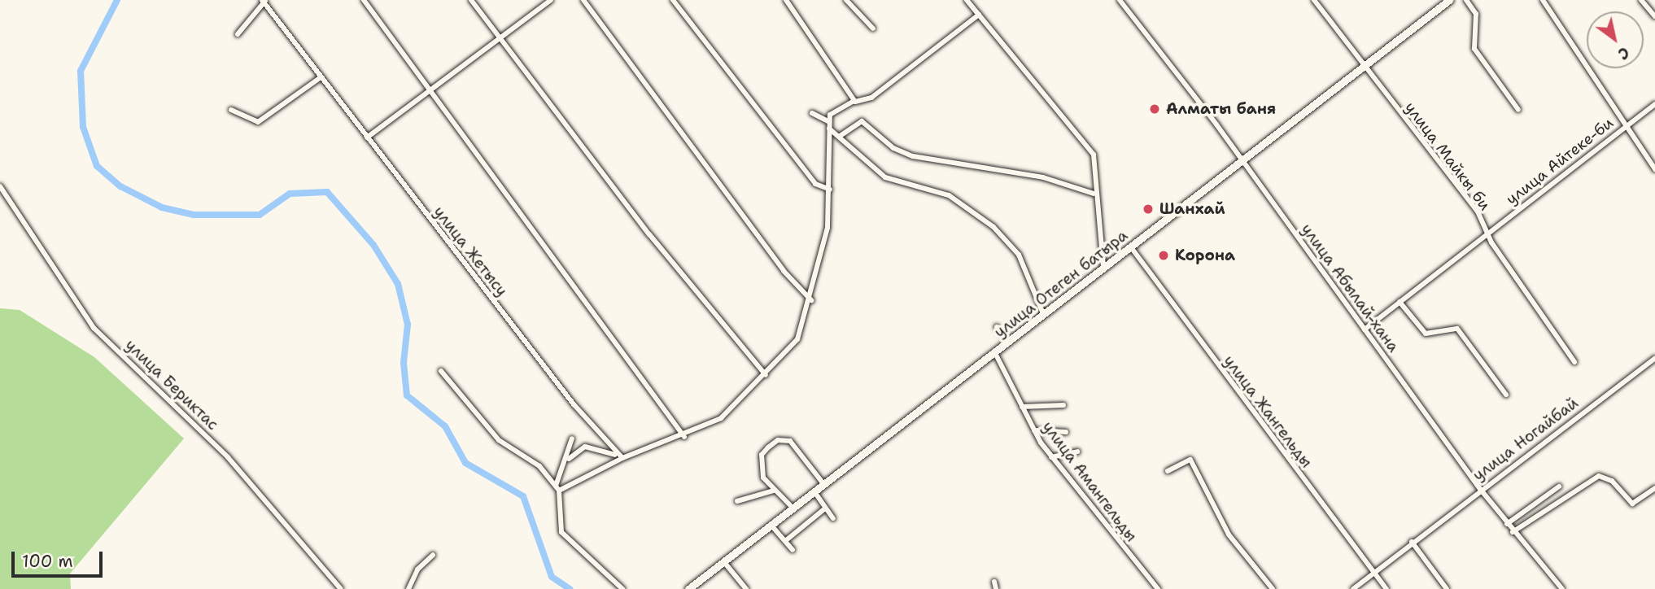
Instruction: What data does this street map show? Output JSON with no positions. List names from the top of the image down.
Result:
{
  "streets": {
    "main road": ["улица Отеген батыра"],
    "street": [
      "улица Майкы би",
      "улица Айтеке-би",
      "улица Жетысу",
      "улица Абылай-хана",
      "улица Бериктас",
      "улица Жангельды",
      "улица Ногайбай",
      "улица Амангельды"
    ]
  },
  "crossings": [
    ["улица Майкы би", "улица Айтеке-би"],
    ["улица Майкы би", "улица Отеген батыра"],
    ["улица Айтеке-би", "улица Абылай-хана"],
    ["улица Отеген батыра", "улица Абылай-хана"],
    ["улица Отеген батыра", "улица Жангельды"],
    ["улица Отеген батыра", "улица Амангельды"],
    ["улица Абылай-хана", "улица Ногайбай"],
    ["улица Жангельды", "улица Ногайбай"]
  ],
  "places": ["Алматы баня", "Шанхай", "Корона"],
  "scale_bar": "100 m",
  "north": "bottom right"
}
